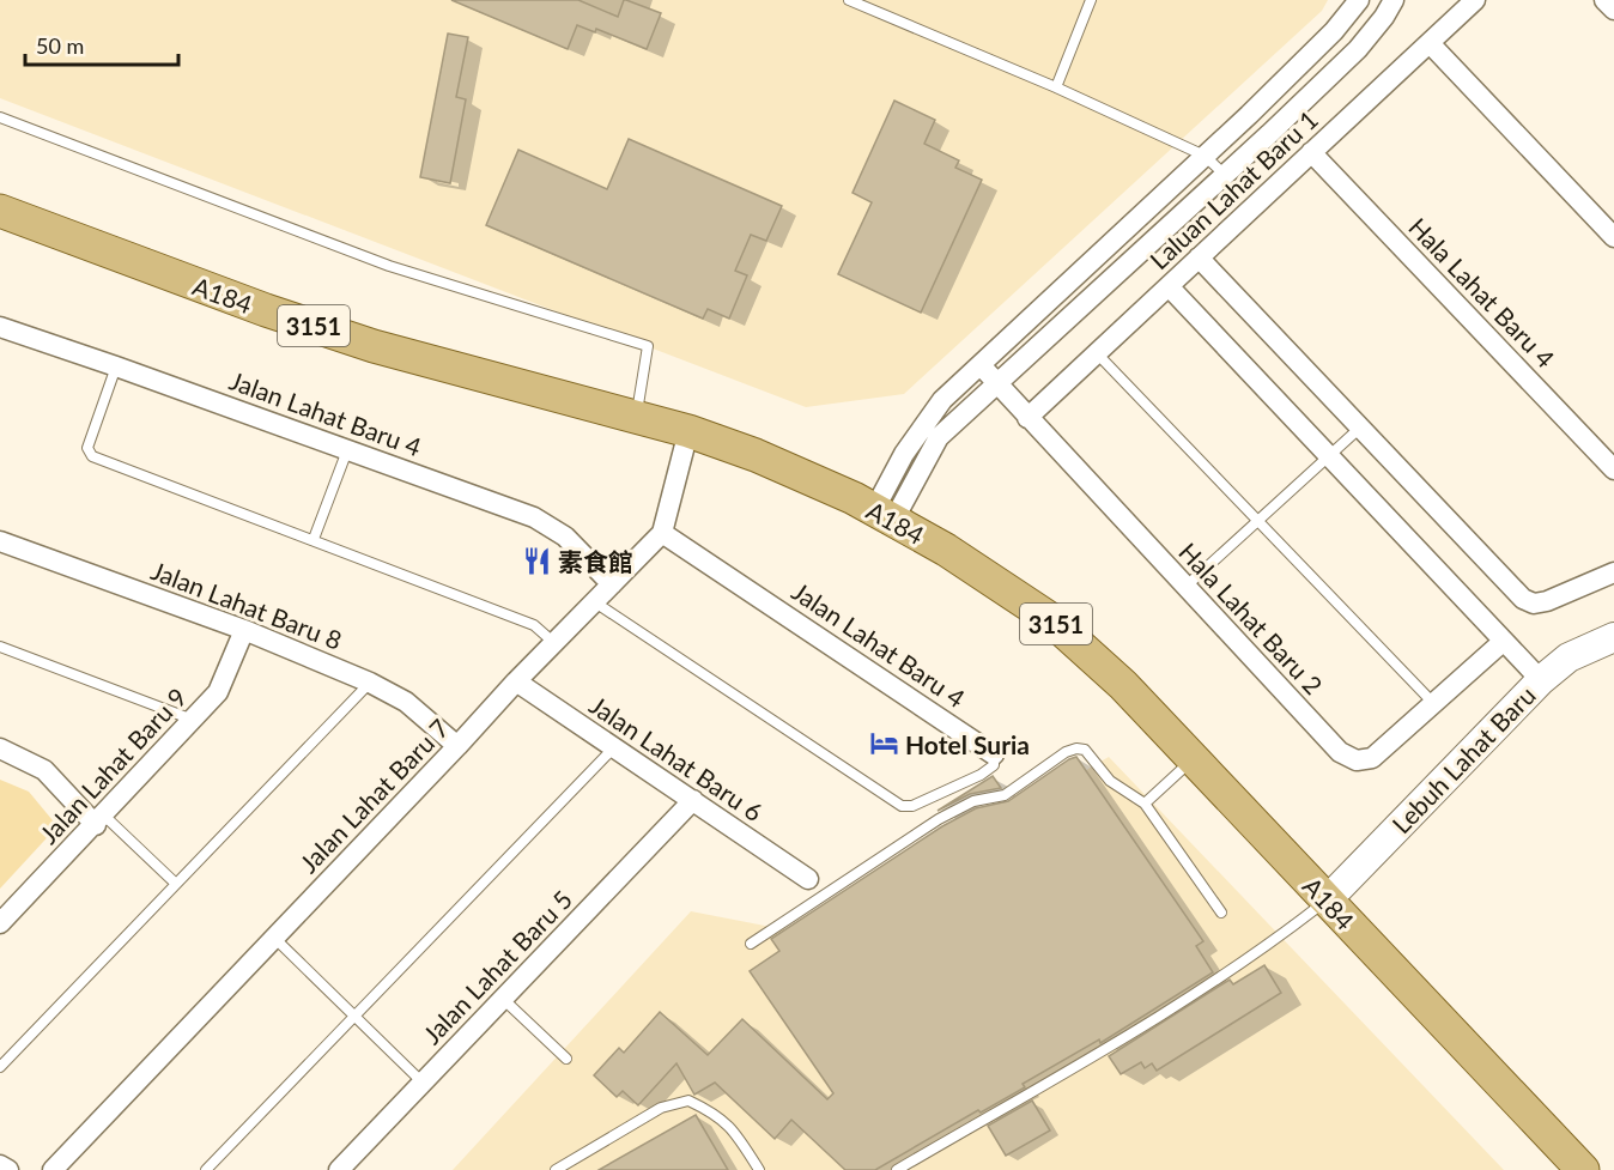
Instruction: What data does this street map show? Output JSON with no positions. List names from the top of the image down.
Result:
{
  "streets": {
    "main road": ["A184", "3151"],
    "street": [
      "Laluan Lahat Baru 1",
      "Hala Lahat Baru 4",
      "Jalan Lahat Baru 4",
      "Jalan Lahat Baru 8",
      "Hala Lahat Baru 2",
      "Jalan Lahat Baru 6",
      "Lebuh Lahat Baru",
      "Jalan Lahat Baru 9",
      "Jalan Lahat Baru 7",
      "Jalan Lahat Baru 5"
    ]
  },
  "crossings": [
    ["Laluan Lahat Baru 1", "Hala Lahat Baru 4"],
    ["Laluan Lahat Baru 1", "Hala Lahat Baru 2"],
    ["A184", "Lebuh Lahat Baru"],
    ["A184", "Jalan Lahat Baru 7"],
    ["Jalan Lahat Baru 4", "Jalan Lahat Baru 7"],
    ["Jalan Lahat Baru 8", "Jalan Lahat Baru 9"],
    ["Jalan Lahat Baru 8", "Jalan Lahat Baru 7"],
    ["Jalan Lahat Baru 6", "Jalan Lahat Baru 7"],
    ["Jalan Lahat Baru 6", "Jalan Lahat Baru 5"]
  ],
  "places": {
    "restaurant": ["素食館"],
    "hotel": ["Hotel Suria"]
  },
  "scale_bar": "50 m"
}
